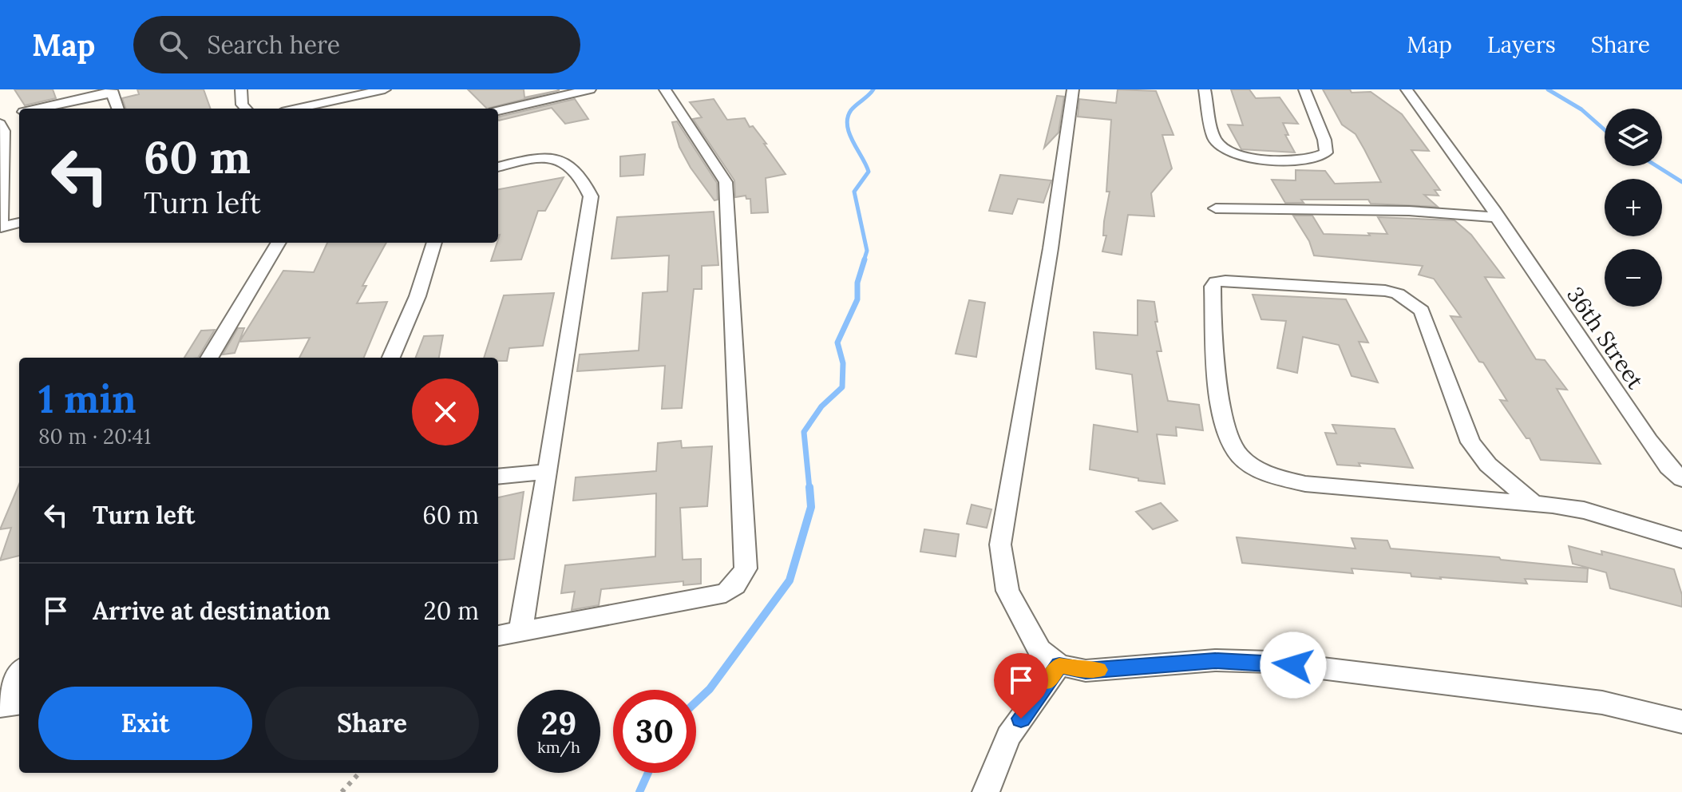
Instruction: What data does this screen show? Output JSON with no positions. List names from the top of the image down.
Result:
{
  "streets": {
    "street": ["36th Street"]
  },
  "page": {
    "header": "Map",
    "search": "Search here",
    "nav": ["Map", "Layers", "Share"],
    "map_buttons": ["+", "−"],
    "turn": ["60 m", "Turn left"],
    "heading": ["1 min", "80 m · 20:41"],
    "list": [
      {
        "name": "Turn left",
        "value": "60 m"
      },
      {
        "name": "Arrive at destination",
        "value": "20 m"
      }
    ],
    "buttons": ["Exit", "Share"],
    "speed": "29 km/h",
    "limit": "30"
  }
}
